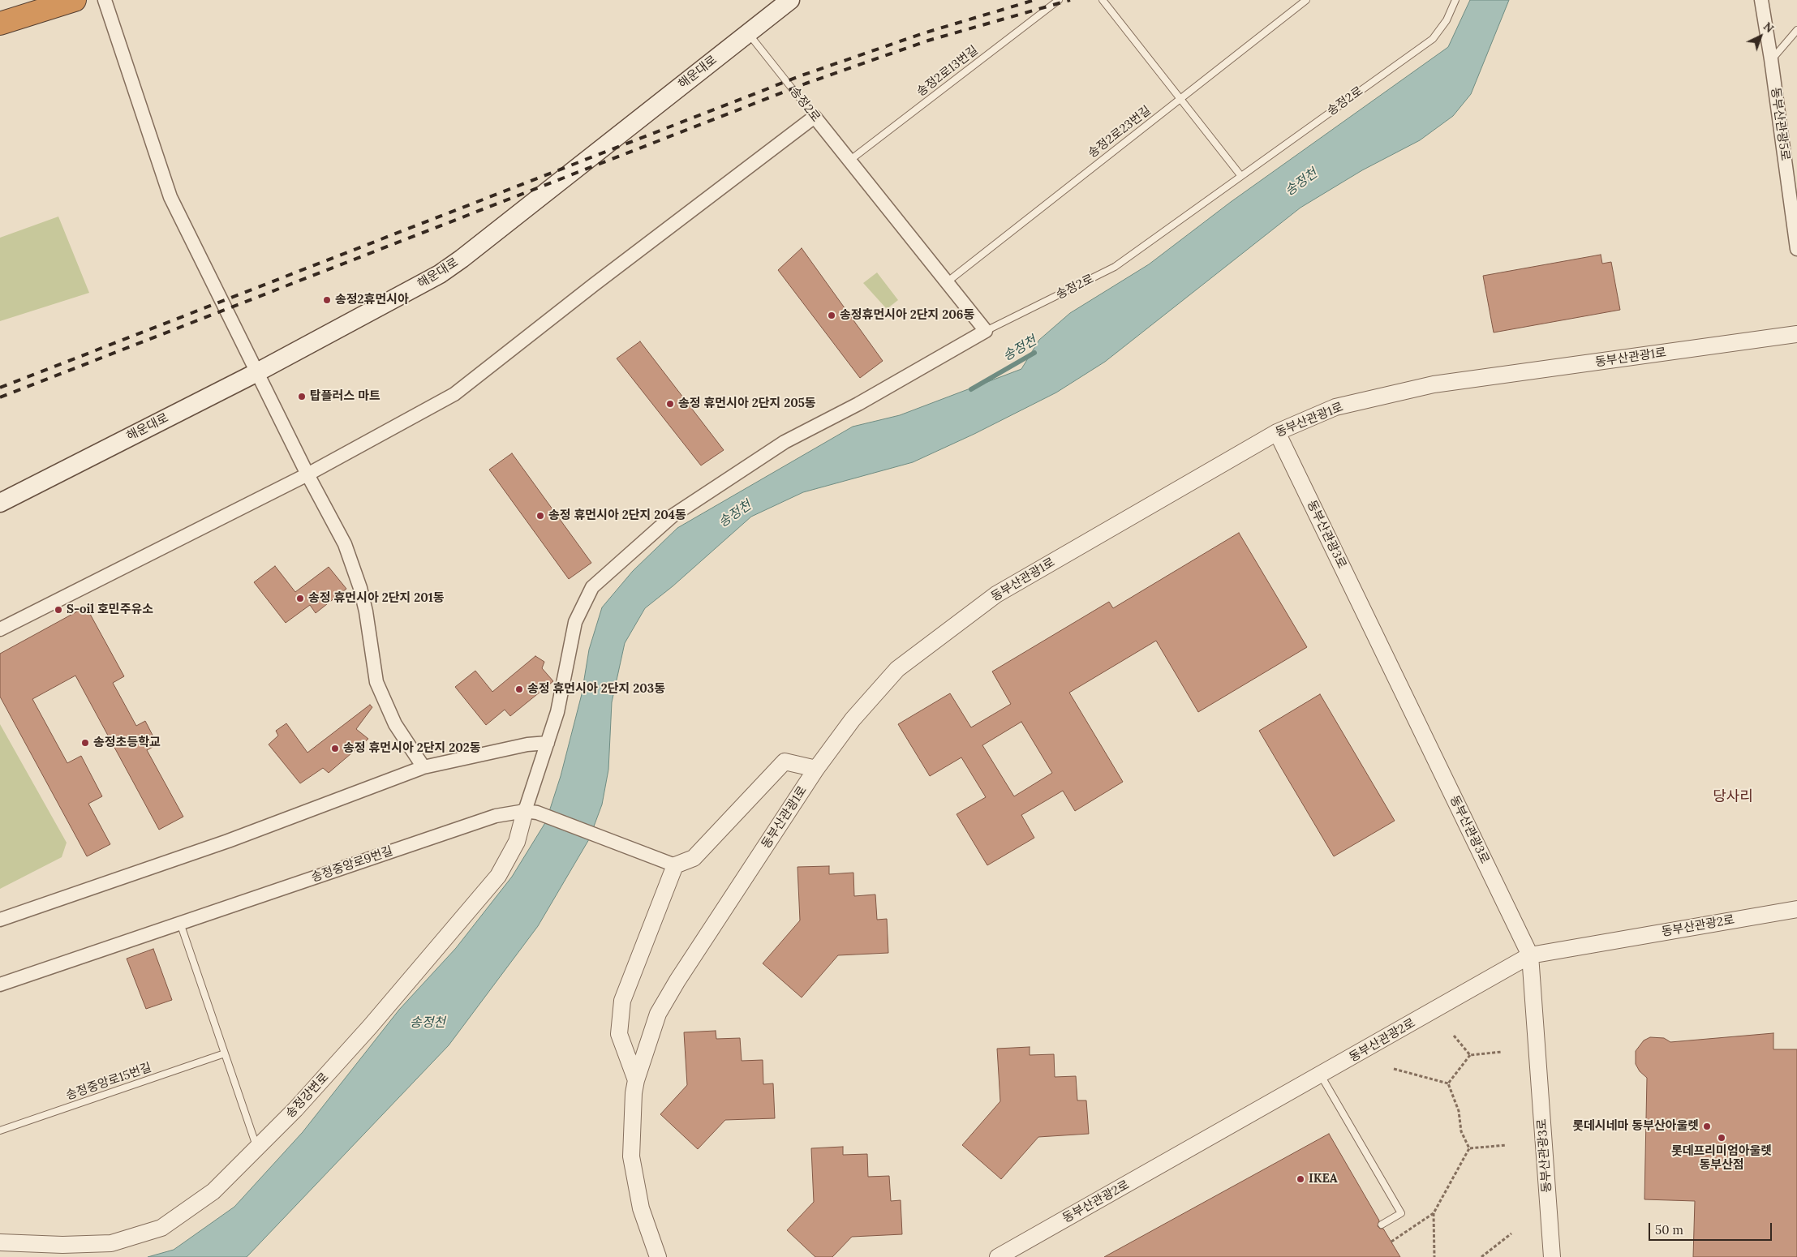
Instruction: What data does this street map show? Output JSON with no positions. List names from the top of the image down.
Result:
{
  "streets": {
    "main road": ["해운대로"],
    "street": [
      "송정2로",
      "동부산관광5로",
      "동부산관광1로",
      "동부산관광3로",
      "송정중앙로9번길",
      "동부산관광2로",
      "송정강변로"
    ],
    "lane": ["송정2로13번길", "송정2로23번길", "송정중앙로15번길"]
  },
  "crossings": [
    ["송정2로13번길", "송정2로"],
    ["해운대로", "송정2로"],
    ["송정2로", "송정2로23번길"],
    ["동부산관광1로", "동부산관광3로"],
    ["동부산관광3로", "동부산관광2로"],
    ["송정중앙로9번길", "송정강변로"]
  ],
  "districts": ["당사리"],
  "water": ["송정천"],
  "places": [
    "송정2휴먼시아",
    "송정휴먼시아 2단지 206동",
    "탑플러스 마트",
    "송정 휴먼시아 2단지 205동",
    "송정 휴먼시아 2단지 204동",
    "송정 휴먼시아 2단지 201동",
    "S-oil 호민주유소",
    "송정 휴먼시아 2단지 203동",
    "송정초등학교",
    "송정 휴먼시아 2단지 202동",
    "롯데시네마 동부산아울렛",
    "롯데프리미엄아울렛 동부산점",
    "IKEA"
  ],
  "scale_bar": "50 m",
  "north": "top right"
}
